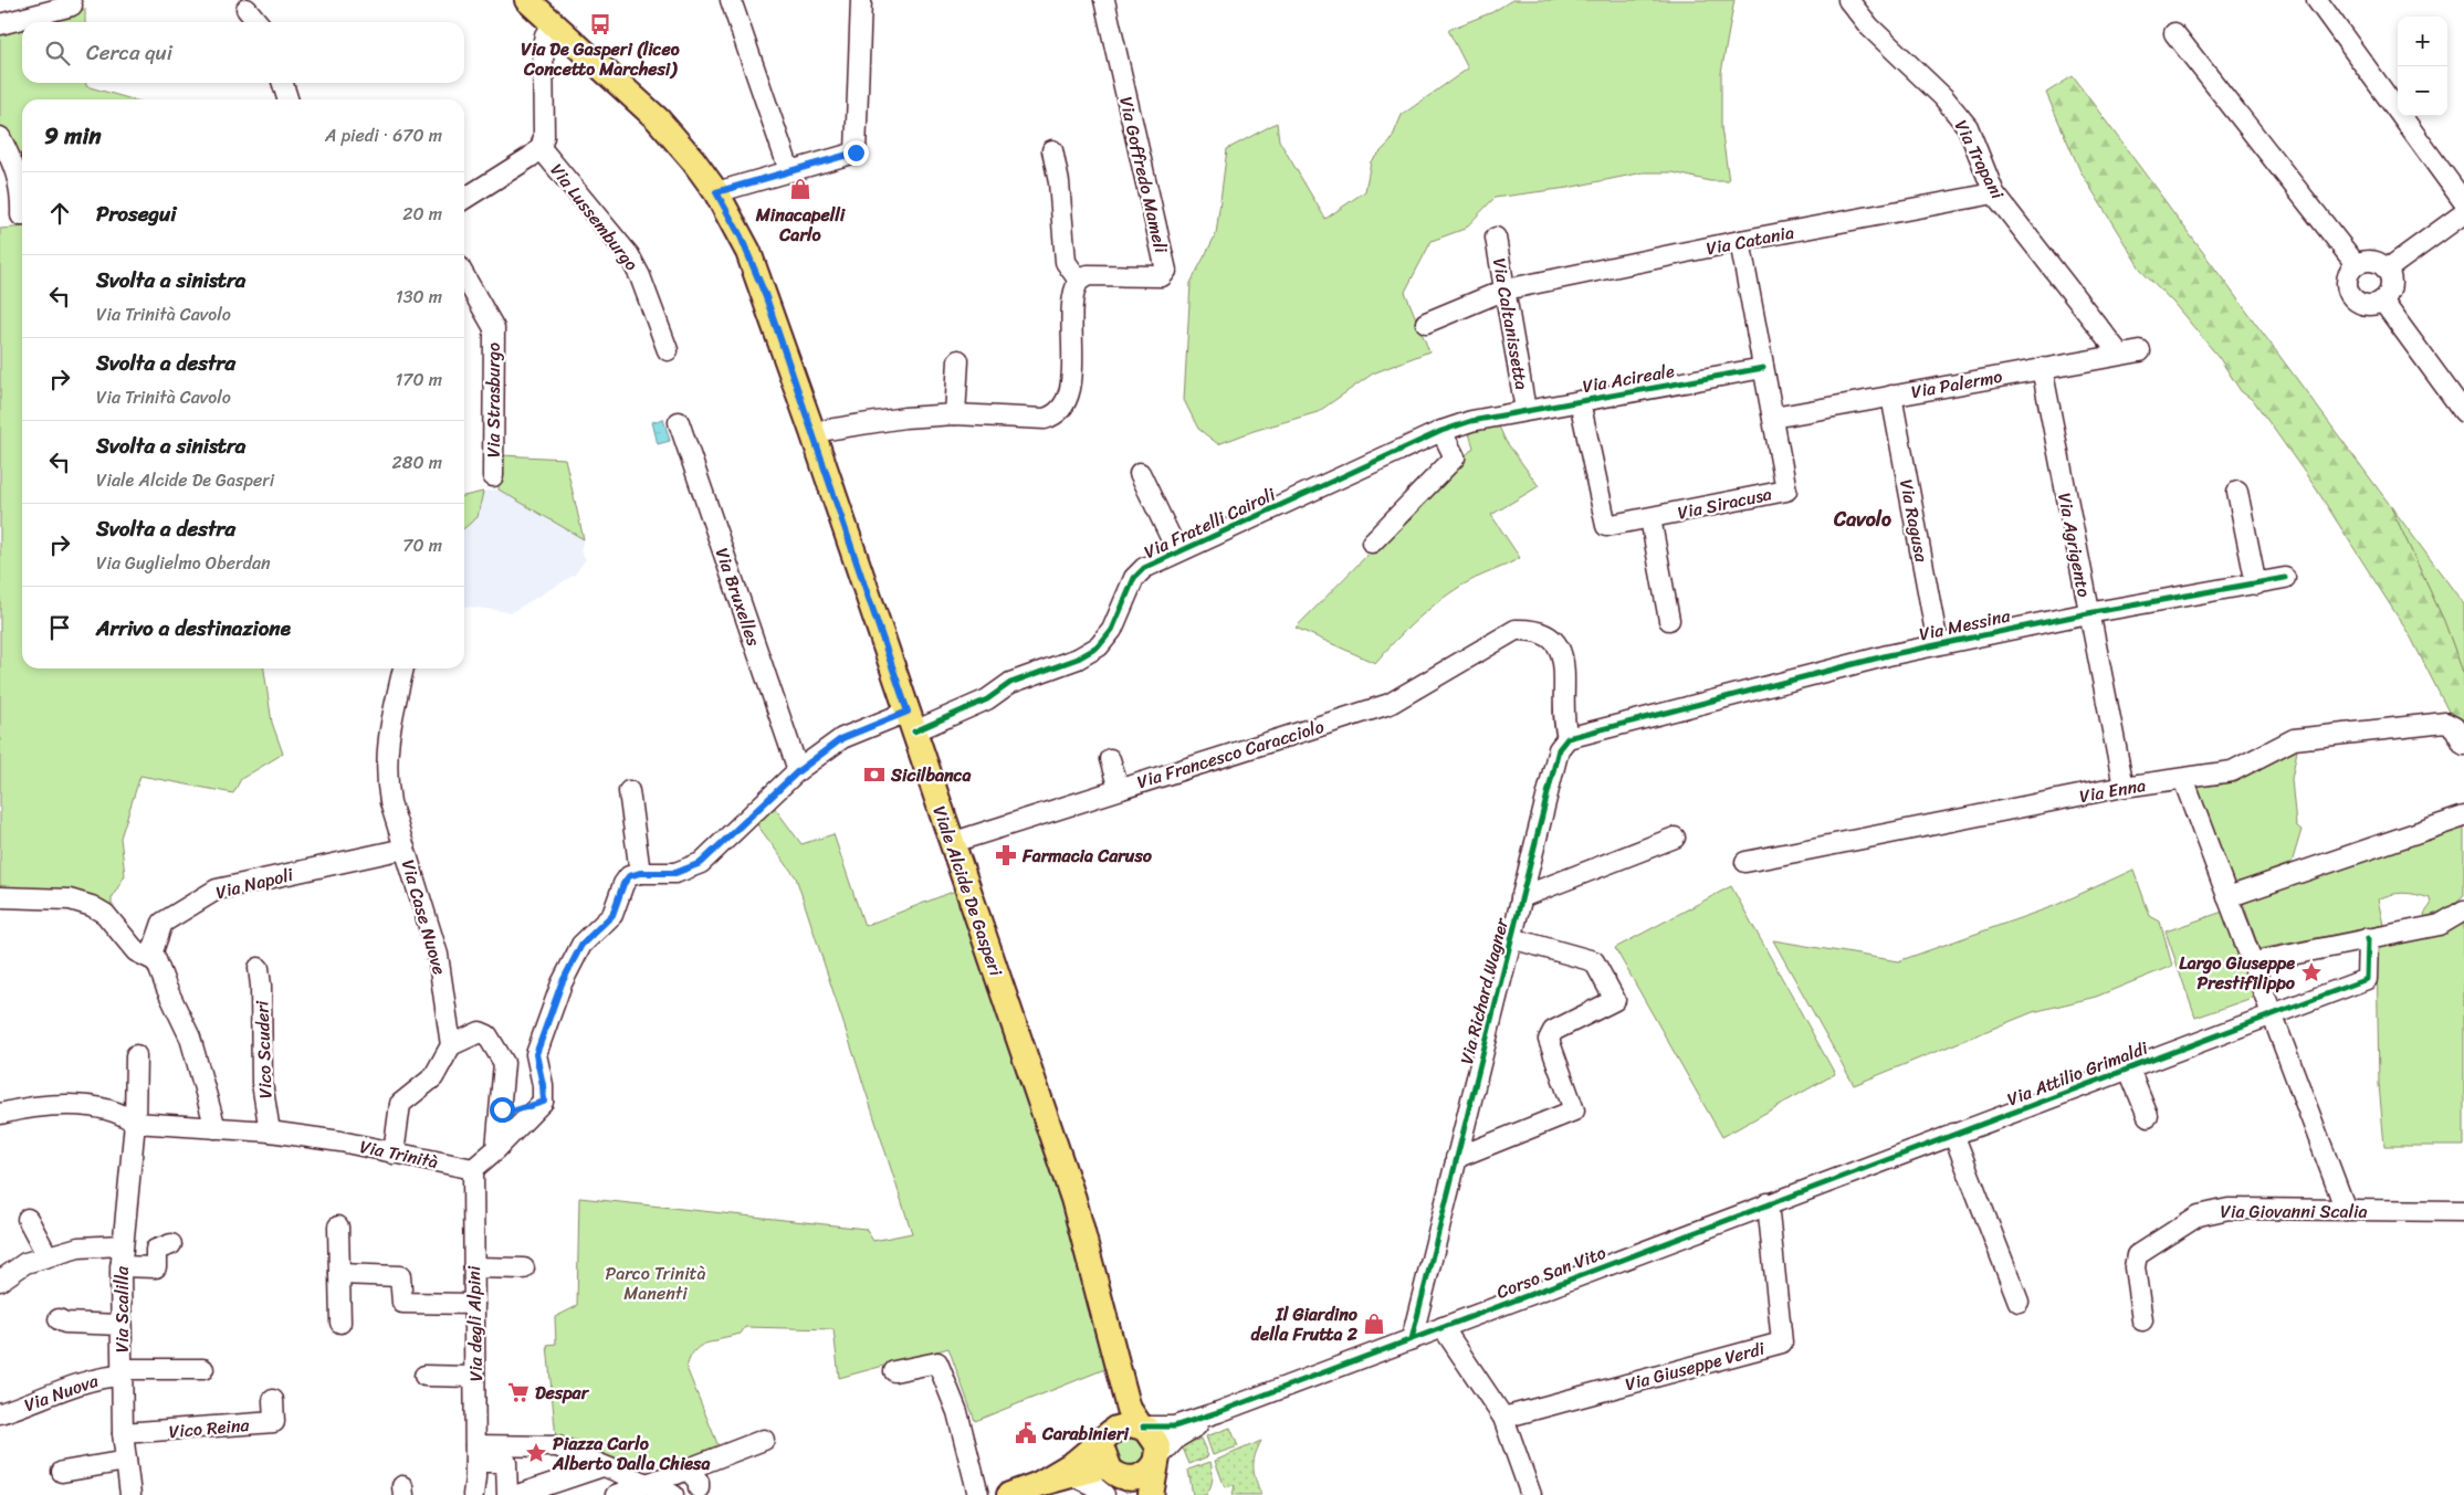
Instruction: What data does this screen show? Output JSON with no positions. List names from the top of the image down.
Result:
{
  "streets": {
    "main road": ["Viale Alcide De Gasperi"],
    "street": [
      "Via Trapani",
      "Via Goffredo Mameli",
      "Via Lussemburgo",
      "Via Catania",
      "Via Caltanissetta",
      "Via Acireale",
      "Via Palermo",
      "Via Strasburgo",
      "Via Siracusa",
      "Via Ragusa",
      "Via Fratelli Cairoli",
      "Via Agrigento",
      "Via Bruxelles",
      "Via Messina",
      "Via Francesco Caracciolo",
      "Via Enna",
      "Via Napoli",
      "Via Case Nuove",
      "Via Richard Wagner",
      "Vico Scuderi",
      "Via Attilio Grimaldi",
      "Via Trinità",
      "Via Giovanni Scalia",
      "Corso San Vito",
      "Via Scalilla",
      "Via degli Alpini",
      "Via Giuseppe Verdi",
      "Via Nuova",
      "Vico Reina"
    ]
  },
  "crossings": [
    ["Via Trapani", "Via Catania"],
    ["Via Trapani", "Via Palermo"],
    ["Via Catania", "Via Caltanissetta"],
    ["Via Catania", "Via Siracusa"],
    ["Via Caltanissetta", "Via Acireale"],
    ["Via Acireale", "Via Siracusa"],
    ["Via Acireale", "Via Fratelli Cairoli"],
    ["Via Palermo", "Via Siracusa"],
    ["Via Palermo", "Via Ragusa"],
    ["Via Palermo", "Via Agrigento"],
    ["Via Ragusa", "Via Messina"],
    ["Via Fratelli Cairoli", "Via Bruxelles"],
    ["Via Fratelli Cairoli", "Viale Alcide De Gasperi"],
    ["Via Agrigento", "Via Messina"],
    ["Via Agrigento", "Via Enna"],
    ["Via Messina", "Via Francesco Caracciolo"],
    ["Via Messina", "Via Richard Wagner"],
    ["Via Francesco Caracciolo", "Viale Alcide De Gasperi"],
    ["Via Francesco Caracciolo", "Via Richard Wagner"],
    ["Via Napoli", "Via Case Nuove"],
    ["Via Napoli", "Via Trinità"],
    ["Via Richard Wagner", "Corso San Vito"],
    ["Vico Scuderi", "Via Trinità"],
    ["Via Attilio Grimaldi", "Corso San Vito"],
    ["Via Trinità", "Via Scalilla"],
    ["Via Trinità", "Via degli Alpini"],
    ["Corso San Vito", "Via Giuseppe Verdi"],
    ["Via Scalilla", "Via Nuova"],
    ["Via Scalilla", "Vico Reina"]
  ],
  "districts": ["Cavolo"],
  "parks": ["Parco Trinità Manenti"],
  "places": {
    "bus stop": ["Via De Gasperi (liceo Concetto Marchesi)"],
    "shop": ["Minacapelli Carlo", "Il Giardino della Frutta 2"],
    "bank": ["Sicilbanca"],
    "pharmacy": ["Farmacia Caruso"],
    "place": ["Largo Giuseppe Prestifilippo", "Piazza Carlo Alberto Dalla Chiesa"],
    "supermarket": ["Despar"],
    "public building": ["Carabinieri"]
  },
  "page": {
    "map_buttons": ["+", "−"],
    "search": "Cerca qui",
    "heading": ["9 min", "A piedi · 670 m"],
    "list": [
      ["Prosegui", "20 m"],
      ["Svolta a sinistra", "Via Trinità Cavolo", "130 m"],
      ["Svolta a destra", "Via Trinità Cavolo", "170 m"],
      ["Svolta a sinistra", "Viale Alcide De Gasperi", "280 m"],
      ["Svolta a destra", "Via Guglielmo Oberdan", "70 m"],
      "Arrivo a destinazione"
    ]
  }
}
